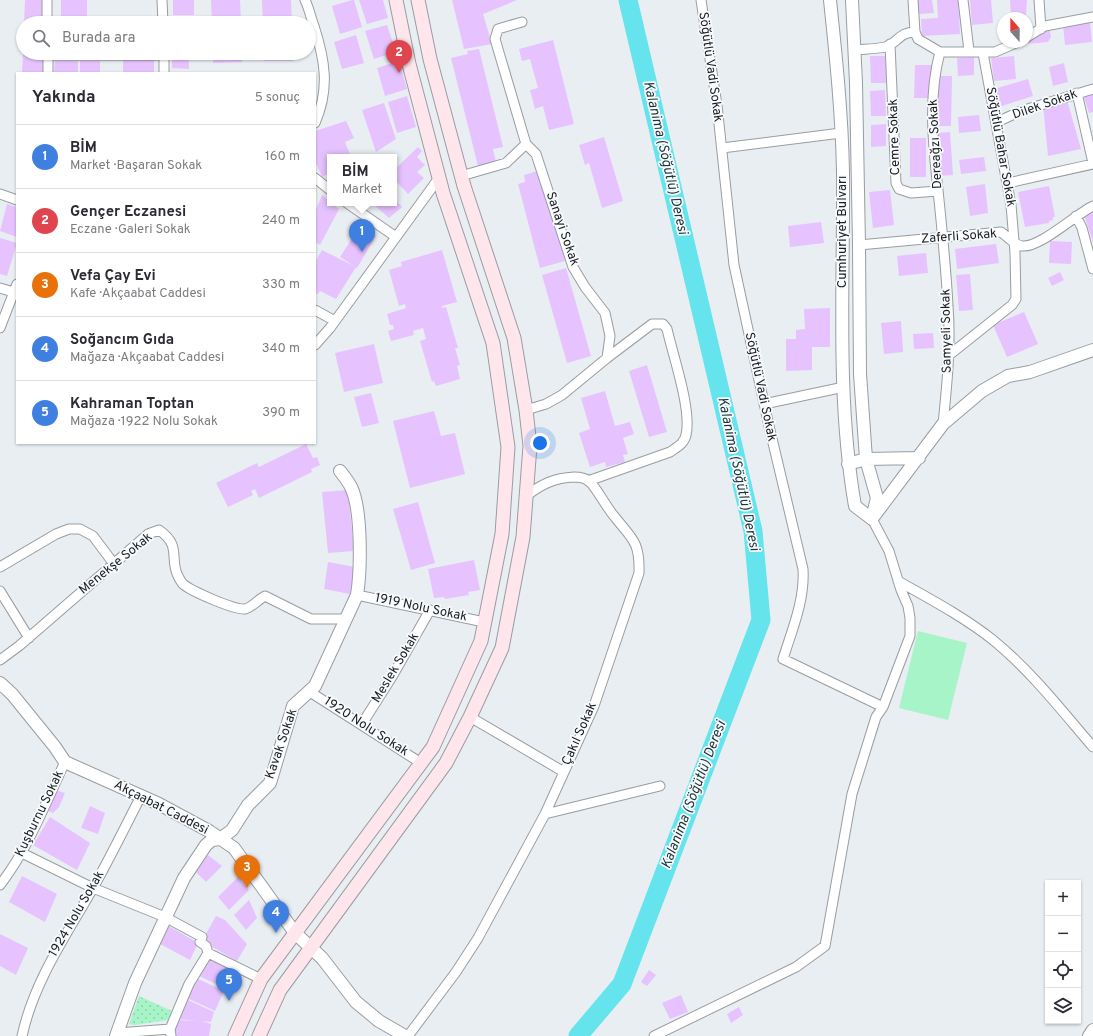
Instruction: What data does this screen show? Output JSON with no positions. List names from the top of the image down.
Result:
{
  "streets": {
    "street": [
      "Söğütlü Vadi Sokak",
      "Dilek Sokak",
      "Cemre Sokak",
      "Dereağzı Sokak",
      "Söğütlü Bahar Sokak",
      "Sanayi Sokak",
      "Cumhuriyet Bulvarı",
      "Zaferli Sokak",
      "Samyeli Sokak",
      "Menekşe Sokak",
      "1919 Nolu Sokak",
      "Meslek Sokak",
      "1920 Nolu Sokak",
      "Çakıl Sokak",
      "Kavak Sokak",
      "Akçaabat Caddesi",
      "Kuşburnu Sokak",
      "1924 Nolu Sokak"
    ]
  },
  "crossings": [
    ["Dilek Sokak", "Söğütlü Bahar Sokak"],
    ["Cemre Sokak", "Dereağzı Sokak"],
    ["Dereağzı Sokak", "Zaferli Sokak"],
    ["Dereağzı Sokak", "Samyeli Sokak"],
    ["Söğütlü Bahar Sokak", "Zaferli Sokak"],
    ["Söğütlü Bahar Sokak", "Samyeli Sokak"],
    ["Cumhuriyet Bulvarı", "Zaferli Sokak"],
    ["Zaferli Sokak", "Samyeli Sokak"],
    ["Menekşe Sokak", "Kavak Sokak"],
    ["1919 Nolu Sokak", "Meslek Sokak"],
    ["1919 Nolu Sokak", "Kavak Sokak"],
    ["Meslek Sokak", "1920 Nolu Sokak"],
    ["1920 Nolu Sokak", "Kavak Sokak"],
    ["Kavak Sokak", "Akçaabat Caddesi"],
    ["Akçaabat Caddesi", "Kuşburnu Sokak"],
    ["Akçaabat Caddesi", "1924 Nolu Sokak"]
  ],
  "water": ["Kalanima (Söğütlü) Deresi"],
  "north": "top",
  "page": {
    "search": "Burada ara",
    "pins": [
      "2",
      "1",
      "3",
      "4",
      "5"
    ],
    "heading": ["Yakında", "5 sonuç"],
    "list": [
      {
        "mark": "1",
        "name": "BİM",
        "note": "Market · Başaran Sokak",
        "value": "160 m"
      },
      {
        "mark": "2",
        "name": "Gençer Eczanesi",
        "note": "Eczane · Galeri Sokak",
        "value": "240 m"
      },
      {
        "mark": "3",
        "name": "Vefa Çay Evi",
        "note": "Kafe · Akçaabat Caddesi",
        "value": "330 m"
      },
      {
        "mark": "4",
        "name": "Soğancım Gıda",
        "note": "Mağaza · Akçaabat Caddesi",
        "value": "340 m"
      },
      {
        "mark": "5",
        "name": "Kahraman Toptan",
        "note": "Mağaza · 1922 Nolu Sokak",
        "value": "390 m"
      }
    ],
    "popup": ["BİM", "Market"],
    "map_buttons": ["+", "−"]
  }
}
